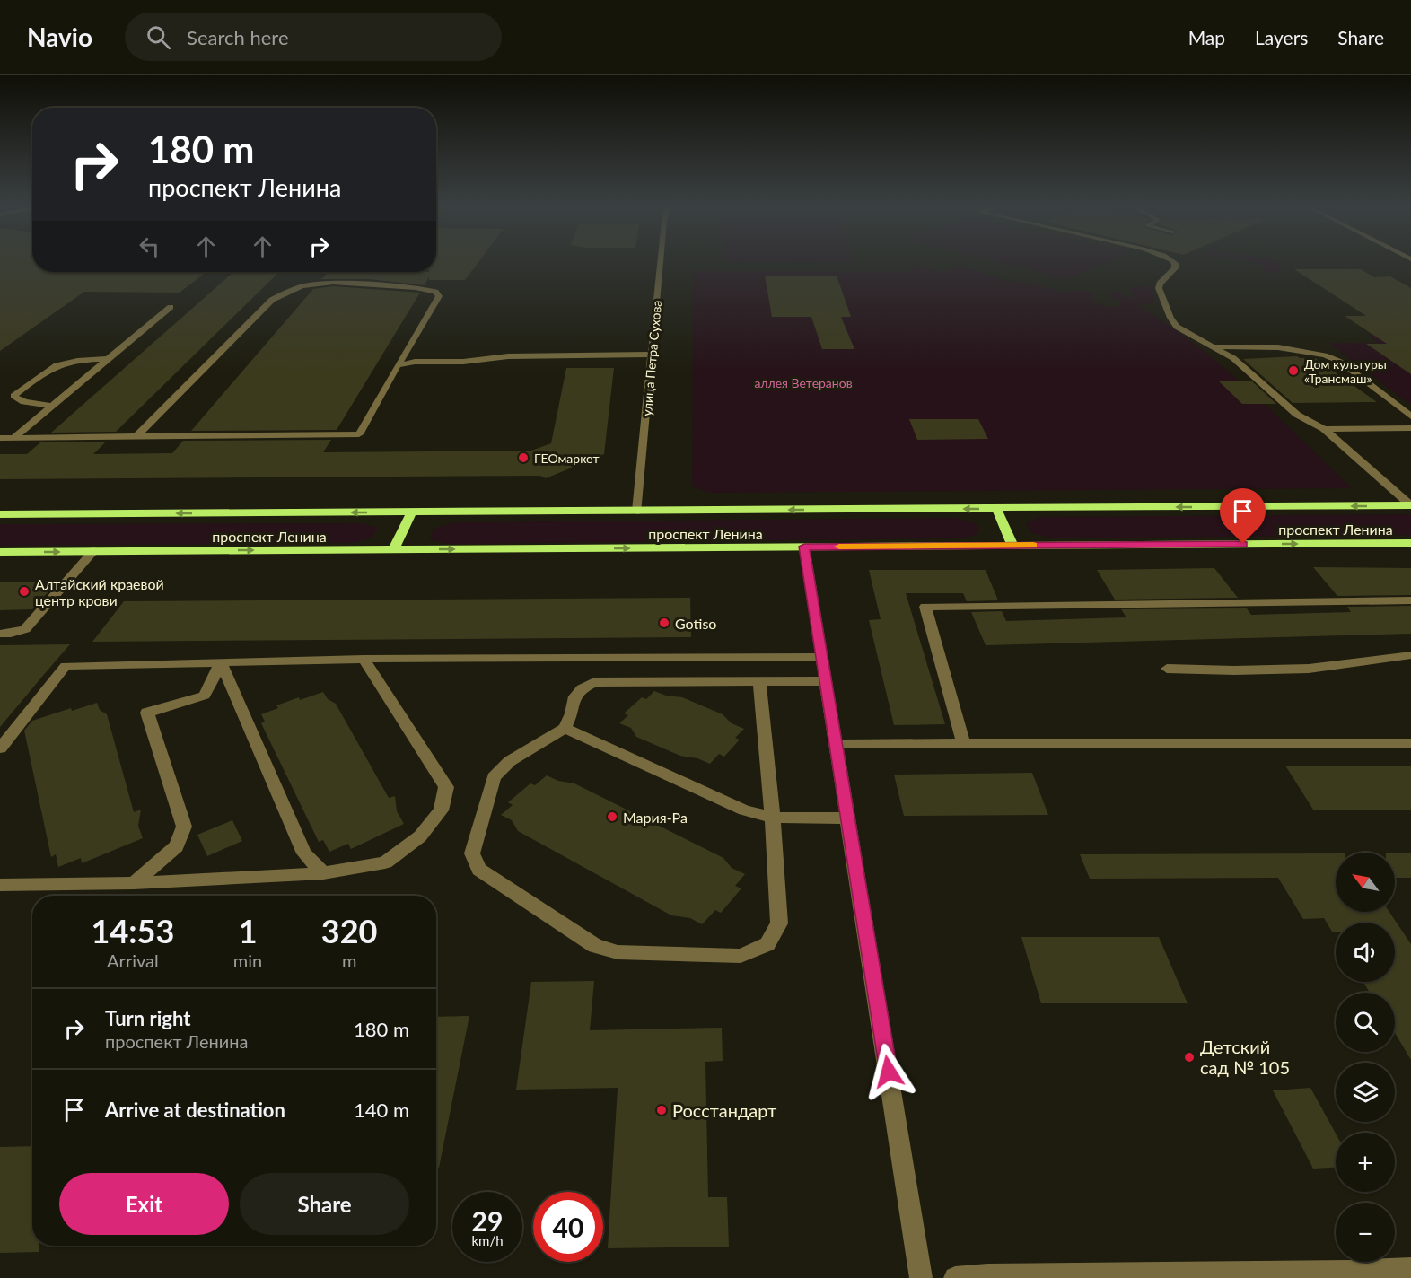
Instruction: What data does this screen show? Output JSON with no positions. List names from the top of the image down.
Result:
{
  "streets": {
    "main road": ["проспект Ленина"],
    "street": ["улица Петра Сухова"]
  },
  "crossings": [
    ["улица Петра Сухова", "проспект Ленина"]
  ],
  "parks": ["аллея Ветеранов"],
  "places": [
    "Дом культуры «Трансмаш»",
    "ГЕОмаркет",
    "Алтайский краевой центр крови",
    "Gotiso",
    "Мария-Ра",
    "Детский сад № 105",
    "Росстандарт"
  ],
  "north": "top left",
  "page": {
    "header": "Navio",
    "search": "Search here",
    "nav": ["Map", "Layers", "Share"],
    "turn": ["180 m", "проспект Ленина"],
    "map_buttons": ["+", "−"],
    "eta": [
      "14:53",
      "Arrival",
      "1",
      "min",
      "320",
      "m"
    ],
    "list": [
      {
        "name": "Turn right",
        "note": "проспект Ленина",
        "value": "180 m"
      },
      {
        "name": "Arrive at destination",
        "value": "140 m"
      }
    ],
    "buttons": ["Exit", "Share"],
    "speed": "29 km/h",
    "limit": "40"
  }
}
